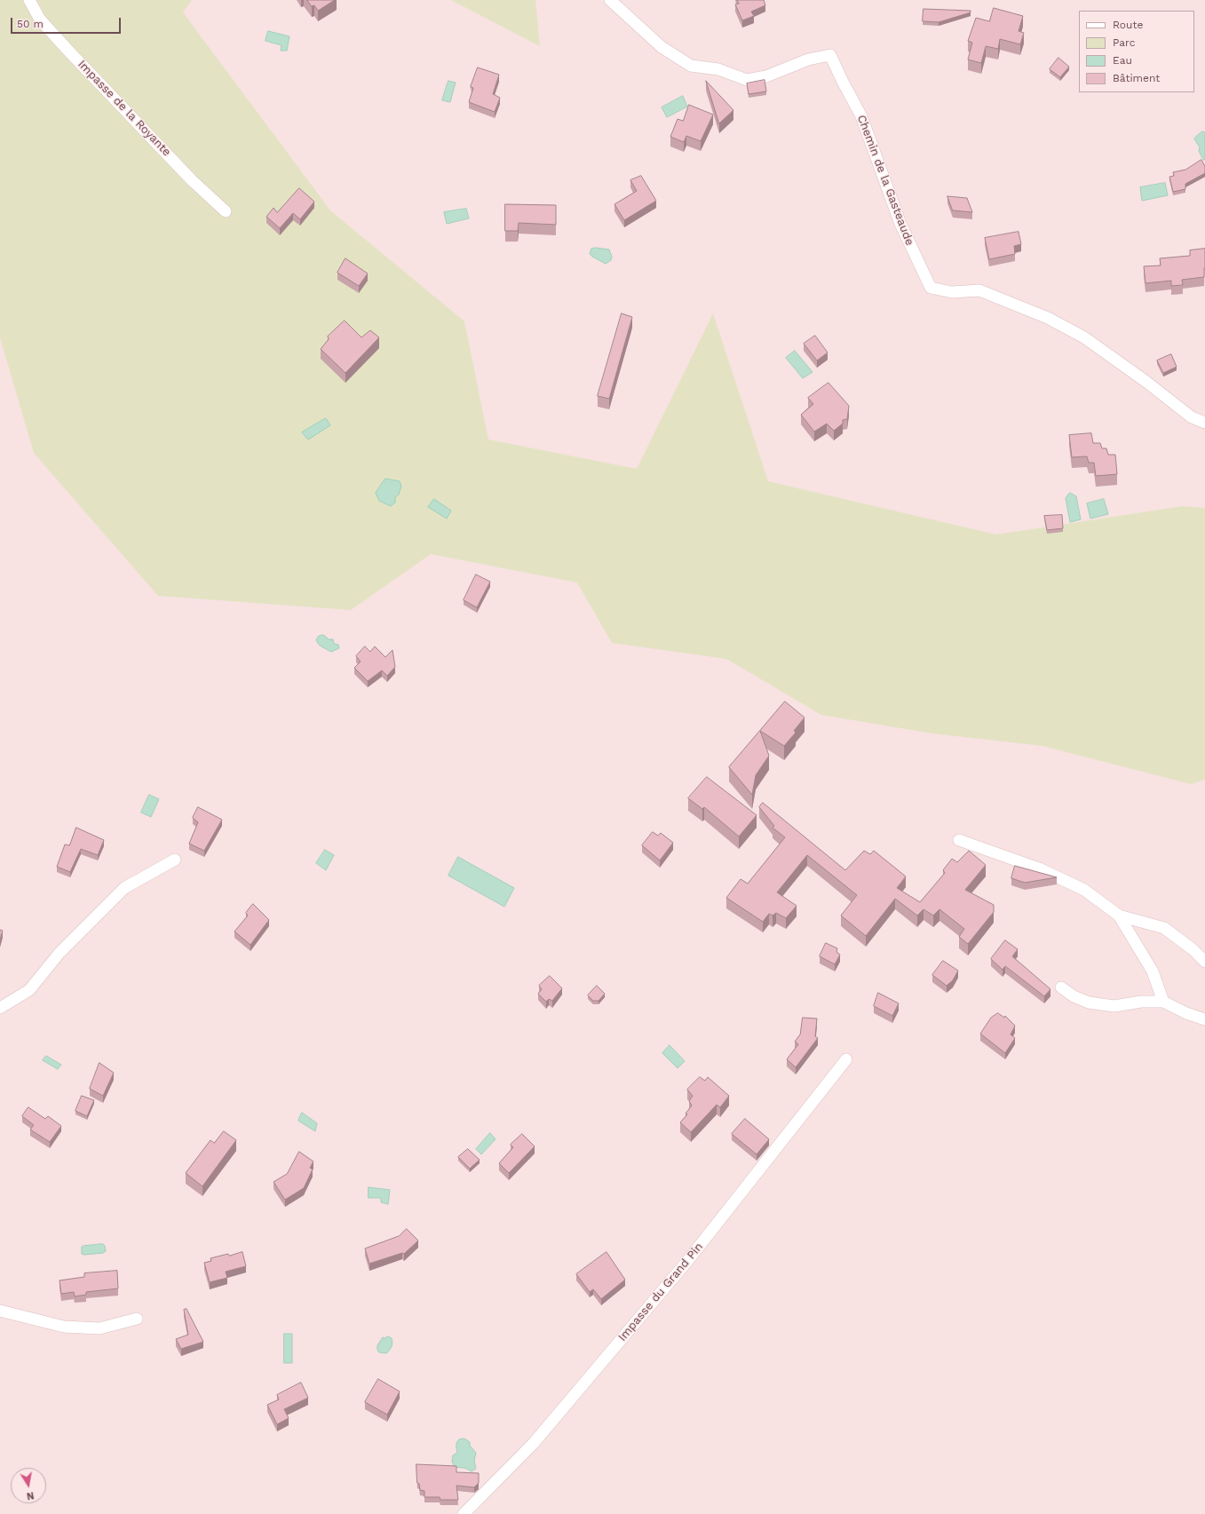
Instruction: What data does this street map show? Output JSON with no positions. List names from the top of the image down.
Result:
{
  "streets": {
    "street": ["Impasse de la Royante", "Chemin de la Gasteaude", "Impasse du Grand Pin"]
  },
  "legend": [
    "Route",
    "Parc",
    "Eau",
    "Bâtiment"
  ],
  "scale_bar": "50 m",
  "north": "bottom"
}
